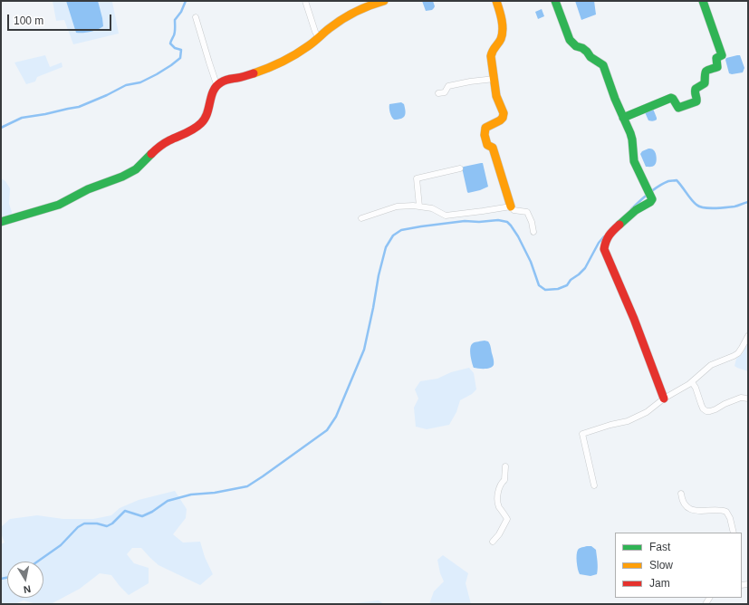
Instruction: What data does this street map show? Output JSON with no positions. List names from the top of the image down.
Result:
{
  "legend": ["Fast", "Slow", "Jam"],
  "scale_bar": "100 m",
  "north": "bottom"
}
